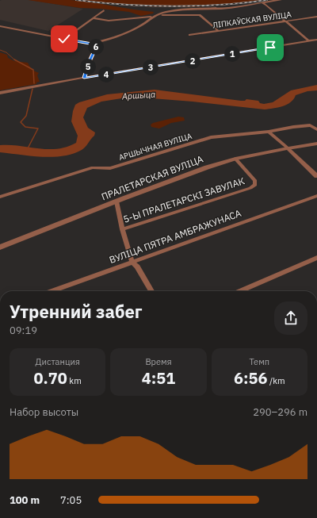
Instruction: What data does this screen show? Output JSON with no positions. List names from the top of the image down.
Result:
{
  "streets": {
    "street": [
      "ЛІПКАЎСКАЯ ВУЛІЦА",
      "АРШЫЧНАЯ ВУЛІЦА",
      "ПРАЛЕТАРСКАЯ ВУЛІЦА",
      "5-Ы ПРАЛЕТАРСКІ ЗАВУЛАК",
      "ВУЛІЦА ПЯТРА АМБРАЖУНАСА"
    ]
  },
  "crossings": [
    ["ПРАЛЕТАРСКАЯ ВУЛІЦА", "5-Ы ПРАЛЕТАРСКІ ЗАВУЛАК"]
  ],
  "water": ["Аршыца"],
  "page": {
    "pins": [
      "6",
      "1",
      "2",
      "5",
      "3",
      "4"
    ],
    "heading": ["Утренний забег", "09:19"],
    "stats": [
      ["Дистанция", "0.70 km"],
      ["Время", "4:51"],
      ["Темп", "6:56 /km"]
    ],
    "chart": ["Набор высоты", "290–296 m"],
    "list": [
      {
        "name": "100 m",
        "note": "7:05"
      }
    ]
  }
}
